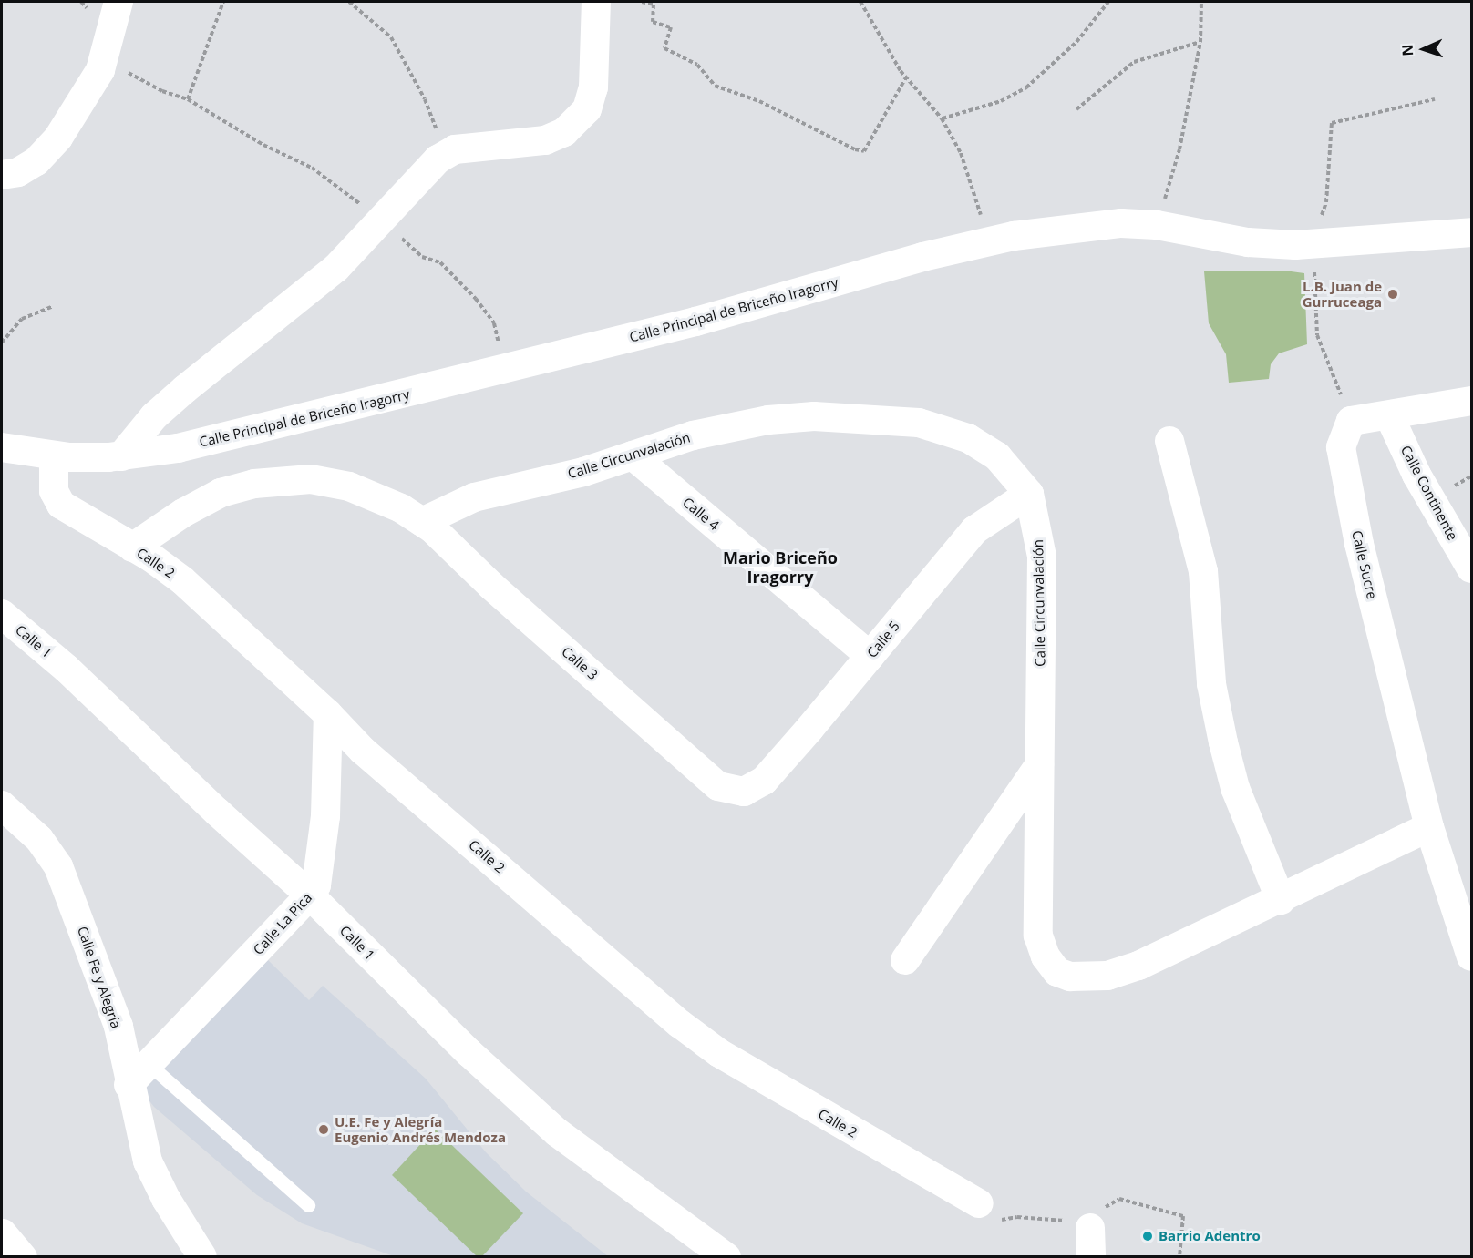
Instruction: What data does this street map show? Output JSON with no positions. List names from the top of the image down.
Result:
{
  "streets": {
    "street": [
      "Calle Principal de Briceño Iragorry",
      "Calle Circunvalación",
      "Calle Continente",
      "Calle 4",
      "Calle 2",
      "Calle Sucre",
      "Calle 5",
      "Calle 1",
      "Calle 3",
      "Calle La Pica",
      "Calle Fe y Alegría"
    ]
  },
  "crossings": [
    ["Calle Principal de Briceño Iragorry", "Calle 2"],
    ["Calle Circunvalación", "Calle 4"],
    ["Calle Circunvalación", "Calle Sucre"],
    ["Calle Circunvalación", "Calle 5"],
    ["Calle Circunvalación", "Calle 3"],
    ["Calle 4", "Calle 5"],
    ["Calle 2", "Calle La Pica"],
    ["Calle 5", "Calle 3"],
    ["Calle 1", "Calle La Pica"],
    ["Calle La Pica", "Calle Fe y Alegría"]
  ],
  "districts": ["Mario Briceño Iragorry"],
  "places": ["L.B. Juan de Gurruceaga", "U.E. Fe y Alegría Eugenio Andrés Mendoza", "Barrio Adentro"],
  "north": "left"
}
